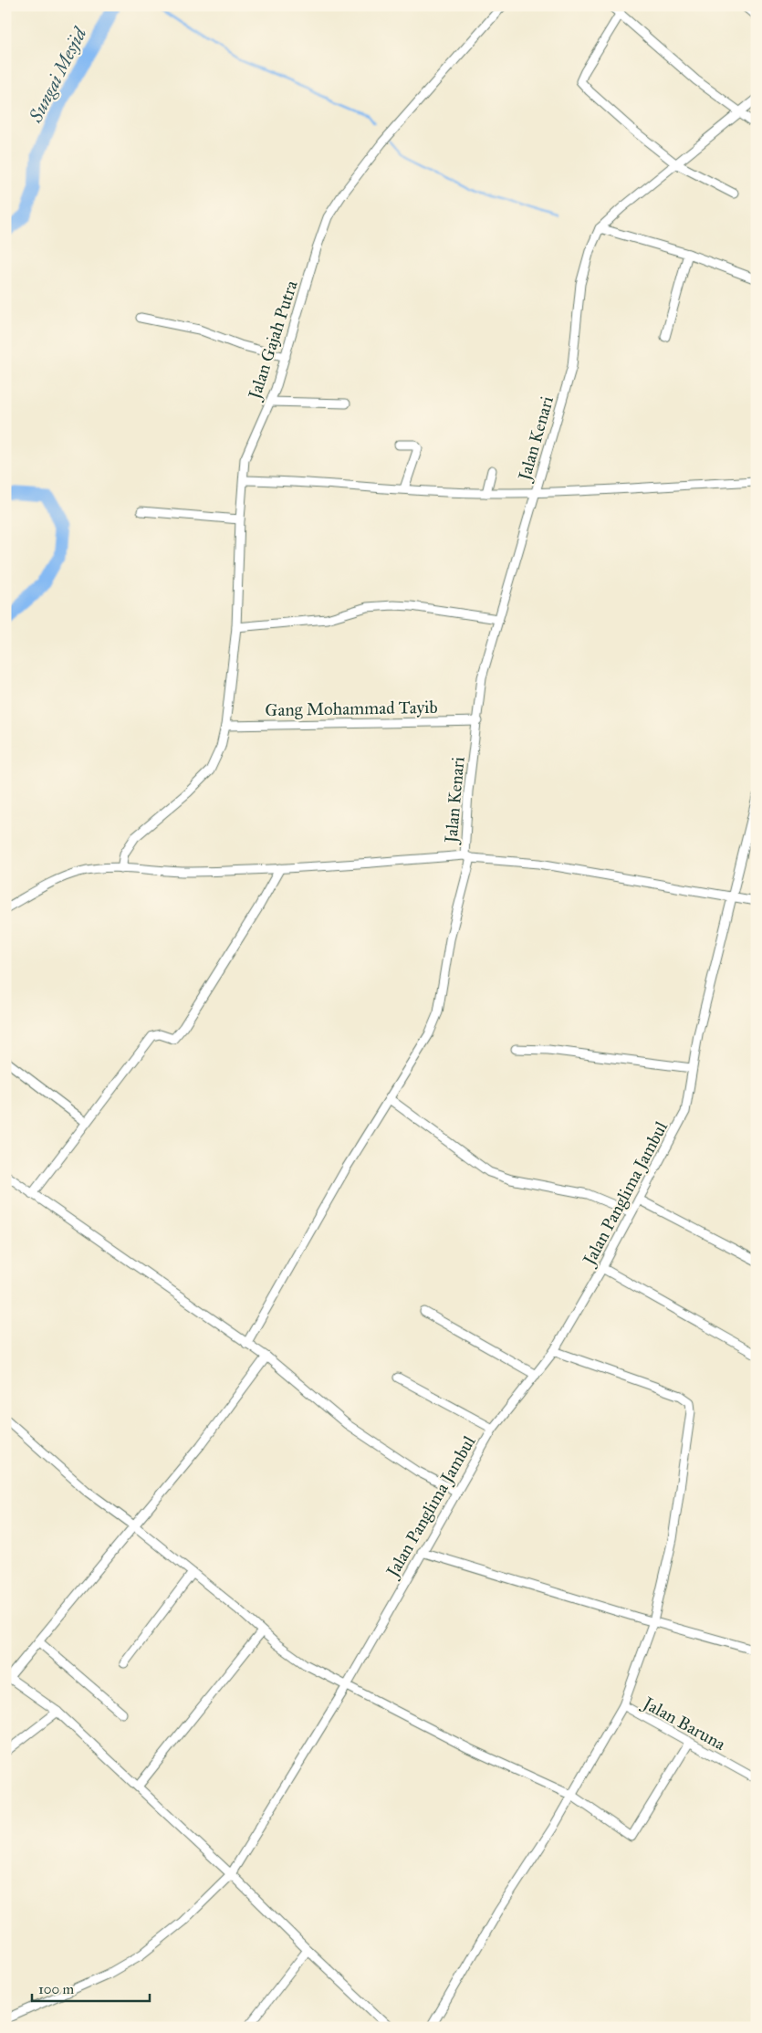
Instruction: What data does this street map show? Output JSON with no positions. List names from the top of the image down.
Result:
{
  "streets": {
    "street": [
      "Jalan Gajah Putra",
      "Jalan Kenari",
      "Gang Mohammad Tayib",
      "Jalan Panglima Jambul",
      "Jalan Baruna"
    ]
  },
  "crossings": [
    ["Jalan Gajah Putra", "Gang Mohammad Tayib"],
    ["Jalan Kenari", "Gang Mohammad Tayib"]
  ],
  "water": ["Sungai Mesjid"],
  "scale_bar": "100 m"
}
